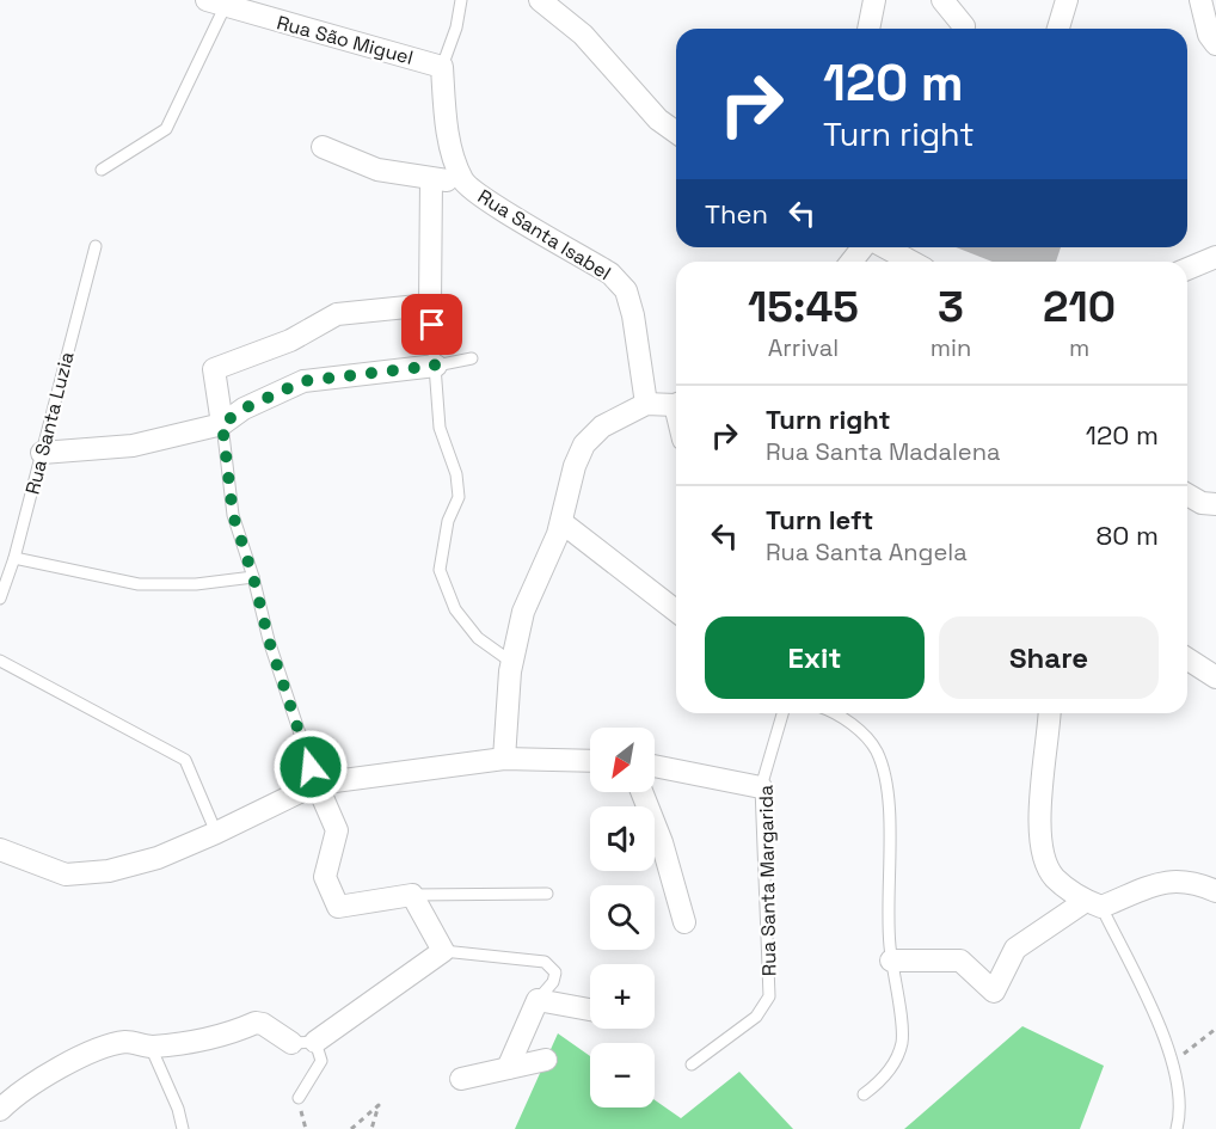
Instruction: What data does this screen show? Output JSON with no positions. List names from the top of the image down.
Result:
{
  "streets": {
    "street": ["Rua São Miguel", "Rua Santa Isabel"],
    "lane": ["Rua Santa Luzia", "Rua Santa Margarida"]
  },
  "crossings": [
    ["Rua São Miguel", "Rua Santa Isabel"]
  ],
  "north": "bottom left",
  "page": {
    "turn": ["120 m", "Turn right"],
    "then": "Then",
    "eta": [
      "15:45",
      "Arrival",
      "3",
      "min",
      "210",
      "m"
    ],
    "list": [
      {
        "name": "Turn right",
        "note": "Rua Santa Madalena",
        "value": "120 m"
      },
      {
        "name": "Turn left",
        "note": "Rua Santa Angela",
        "value": "80 m"
      }
    ],
    "buttons": ["Exit", "Share"],
    "map_buttons": ["+", "−"]
  }
}
